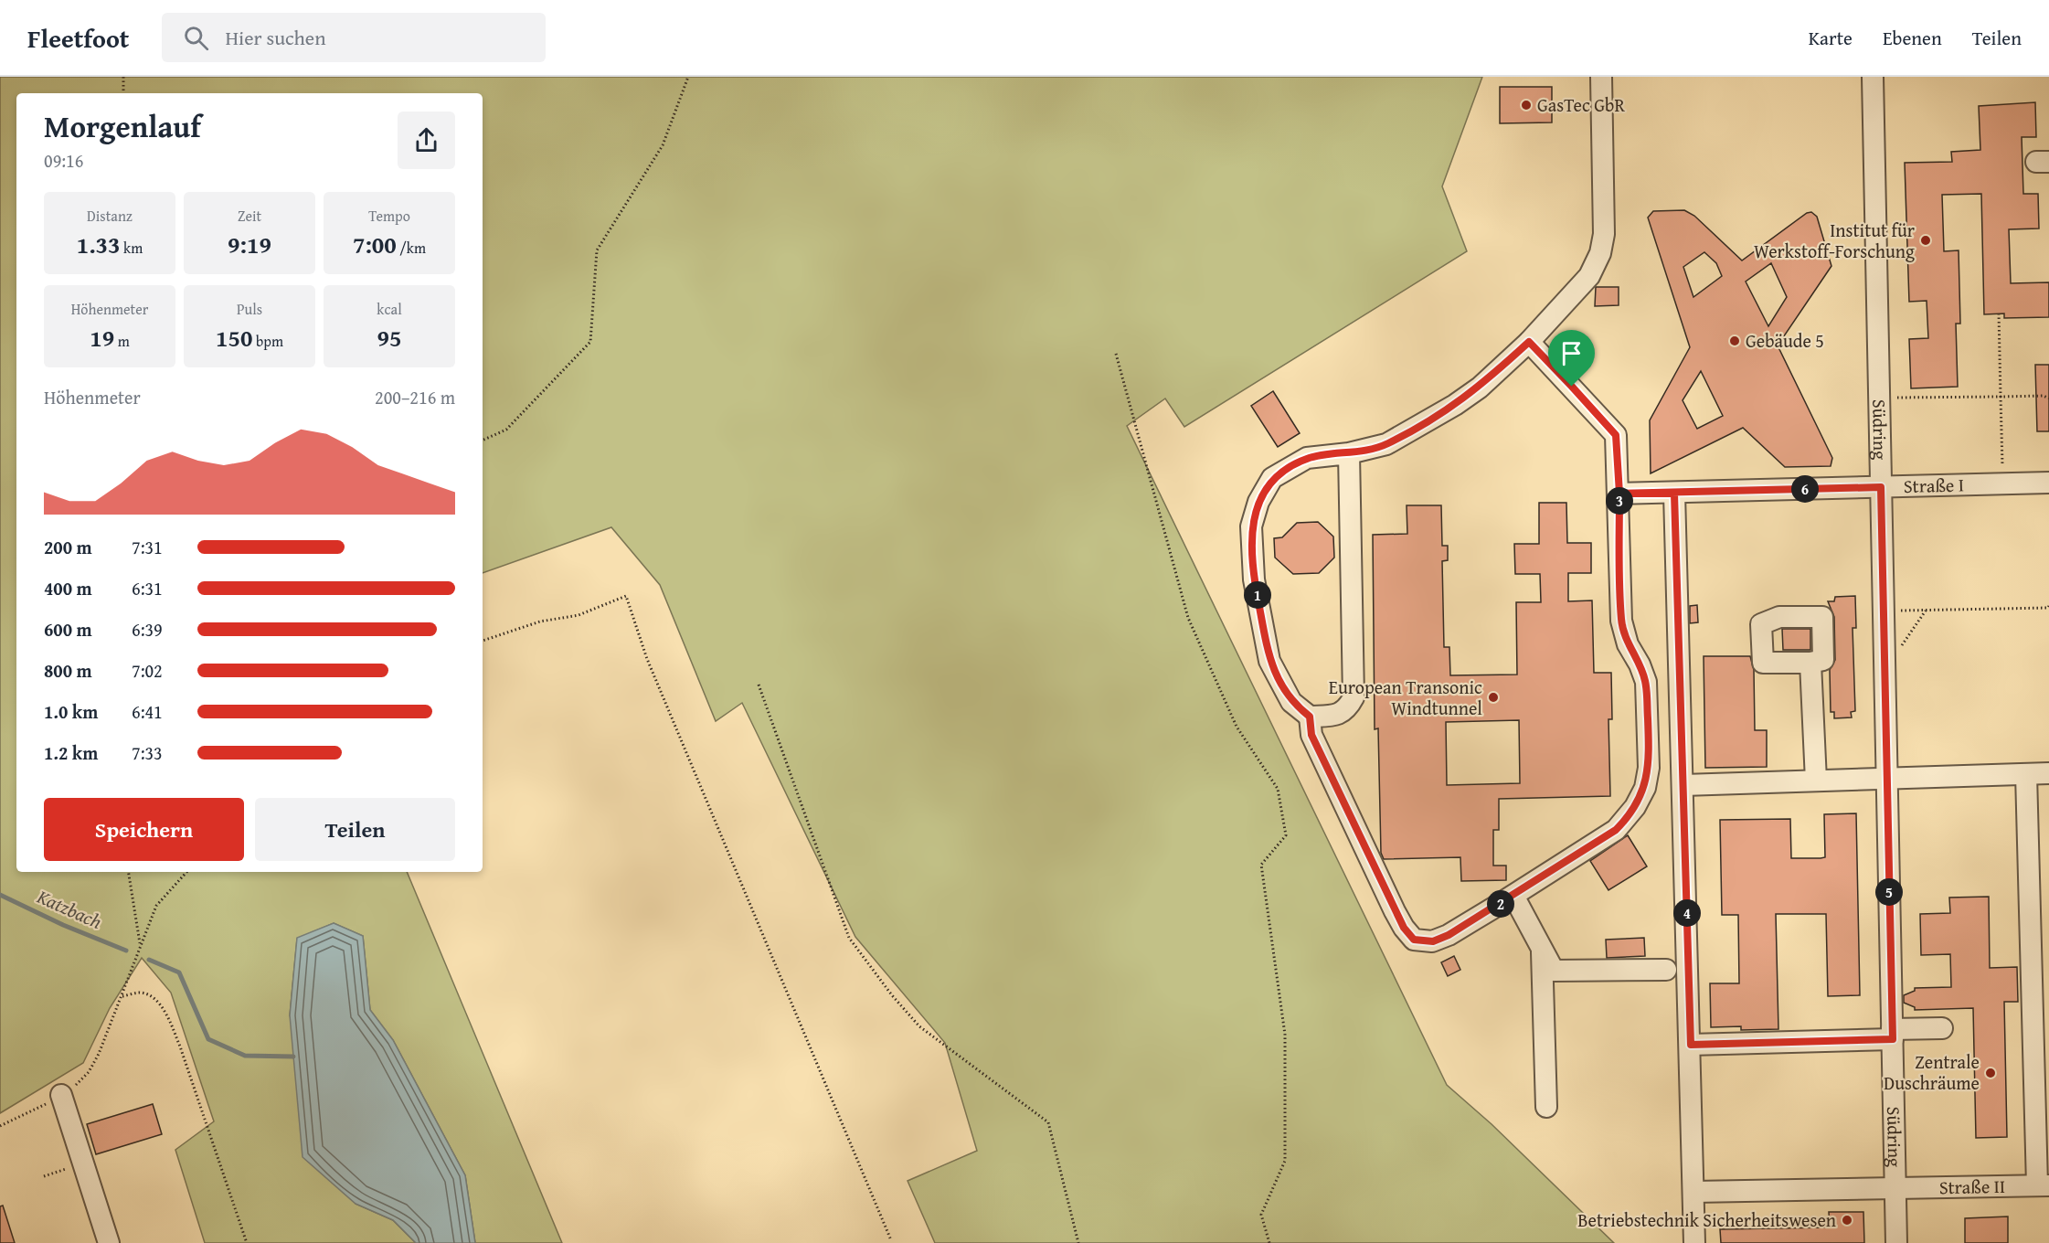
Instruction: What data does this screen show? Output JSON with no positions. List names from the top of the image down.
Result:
{
  "streets": {
    "street": ["Südring", "Straße I", "Straße II"]
  },
  "crossings": [
    ["Südring", "Straße I"],
    ["Südring", "Straße II"]
  ],
  "water": ["Katzbach"],
  "places": [
    "GasTec GbR",
    "Institut für Werkstoff-Forschung",
    "Gebäude 5",
    "European Transonic Windtunnel",
    "Zentrale Duschräume",
    "Betriebstechnik Sicherheitswesen"
  ],
  "page": {
    "header": "Fleetfoot",
    "search": "Hier suchen",
    "nav": ["Karte", "Ebenen", "Teilen"],
    "heading": ["Morgenlauf", "09:16"],
    "stats": [
      ["Distanz", "1.33 km"],
      ["Zeit", "9:19"],
      ["Tempo", "7:00 /km"],
      ["Höhenmeter", "19 m"],
      ["Puls", "150 bpm"],
      ["kcal", "95"]
    ],
    "chart": ["Höhenmeter", "200–216 m"],
    "pins": [
      "6",
      "3",
      "1",
      "5",
      "2",
      "4"
    ],
    "list": [
      {
        "name": "200 m",
        "note": "7:31"
      },
      {
        "name": "400 m",
        "note": "6:31"
      },
      {
        "name": "600 m",
        "note": "6:39"
      },
      {
        "name": "800 m",
        "note": "7:02"
      },
      {
        "name": "1.0 km",
        "note": "6:41"
      },
      {
        "name": "1.2 km",
        "note": "7:33"
      }
    ],
    "buttons": ["Speichern", "Teilen"]
  }
}
